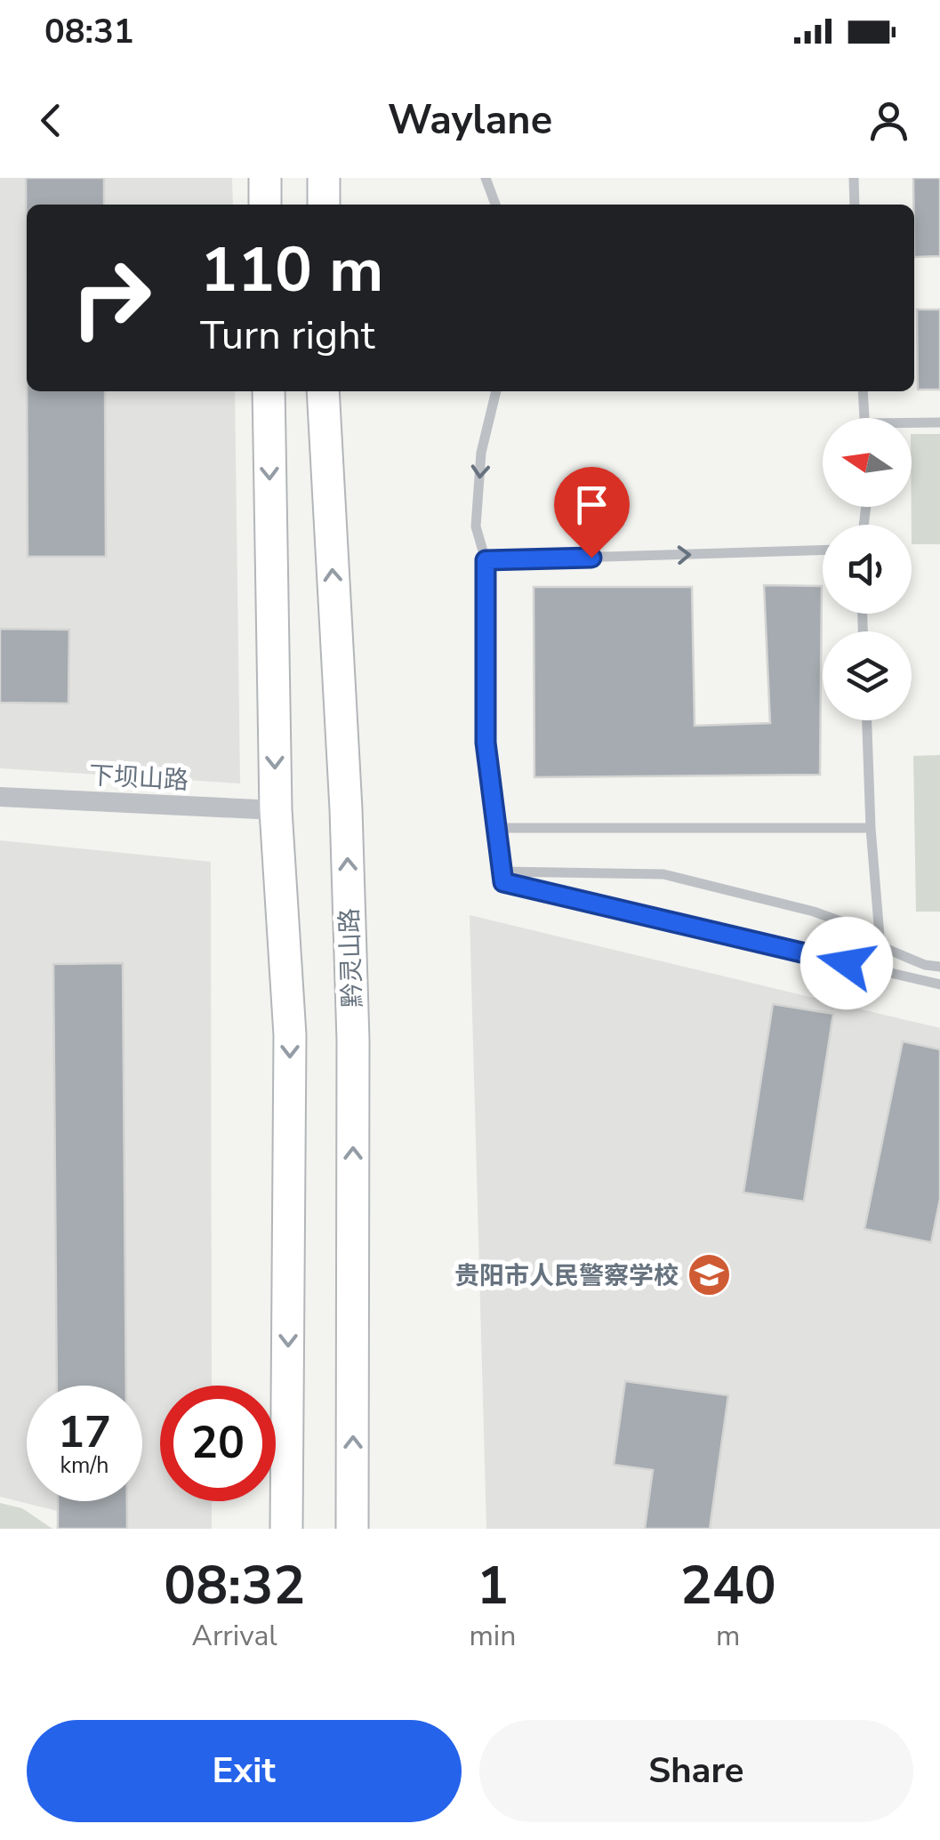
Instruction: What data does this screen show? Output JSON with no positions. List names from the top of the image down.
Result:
{
  "streets": {
    "main road": ["黔灵山路"],
    "street": ["下坝山路"]
  },
  "places": {
    "school or university": ["贵阳市人民警察学校"]
  },
  "north": "left",
  "page": {
    "status": "08:31",
    "header": "Waylane",
    "turn": ["110 m", "Turn right"],
    "speed": "17 km/h",
    "limit": "20",
    "eta": [
      "08:32",
      "Arrival",
      "1",
      "min",
      "240",
      "m"
    ],
    "buttons": ["Exit", "Share"]
  }
}
